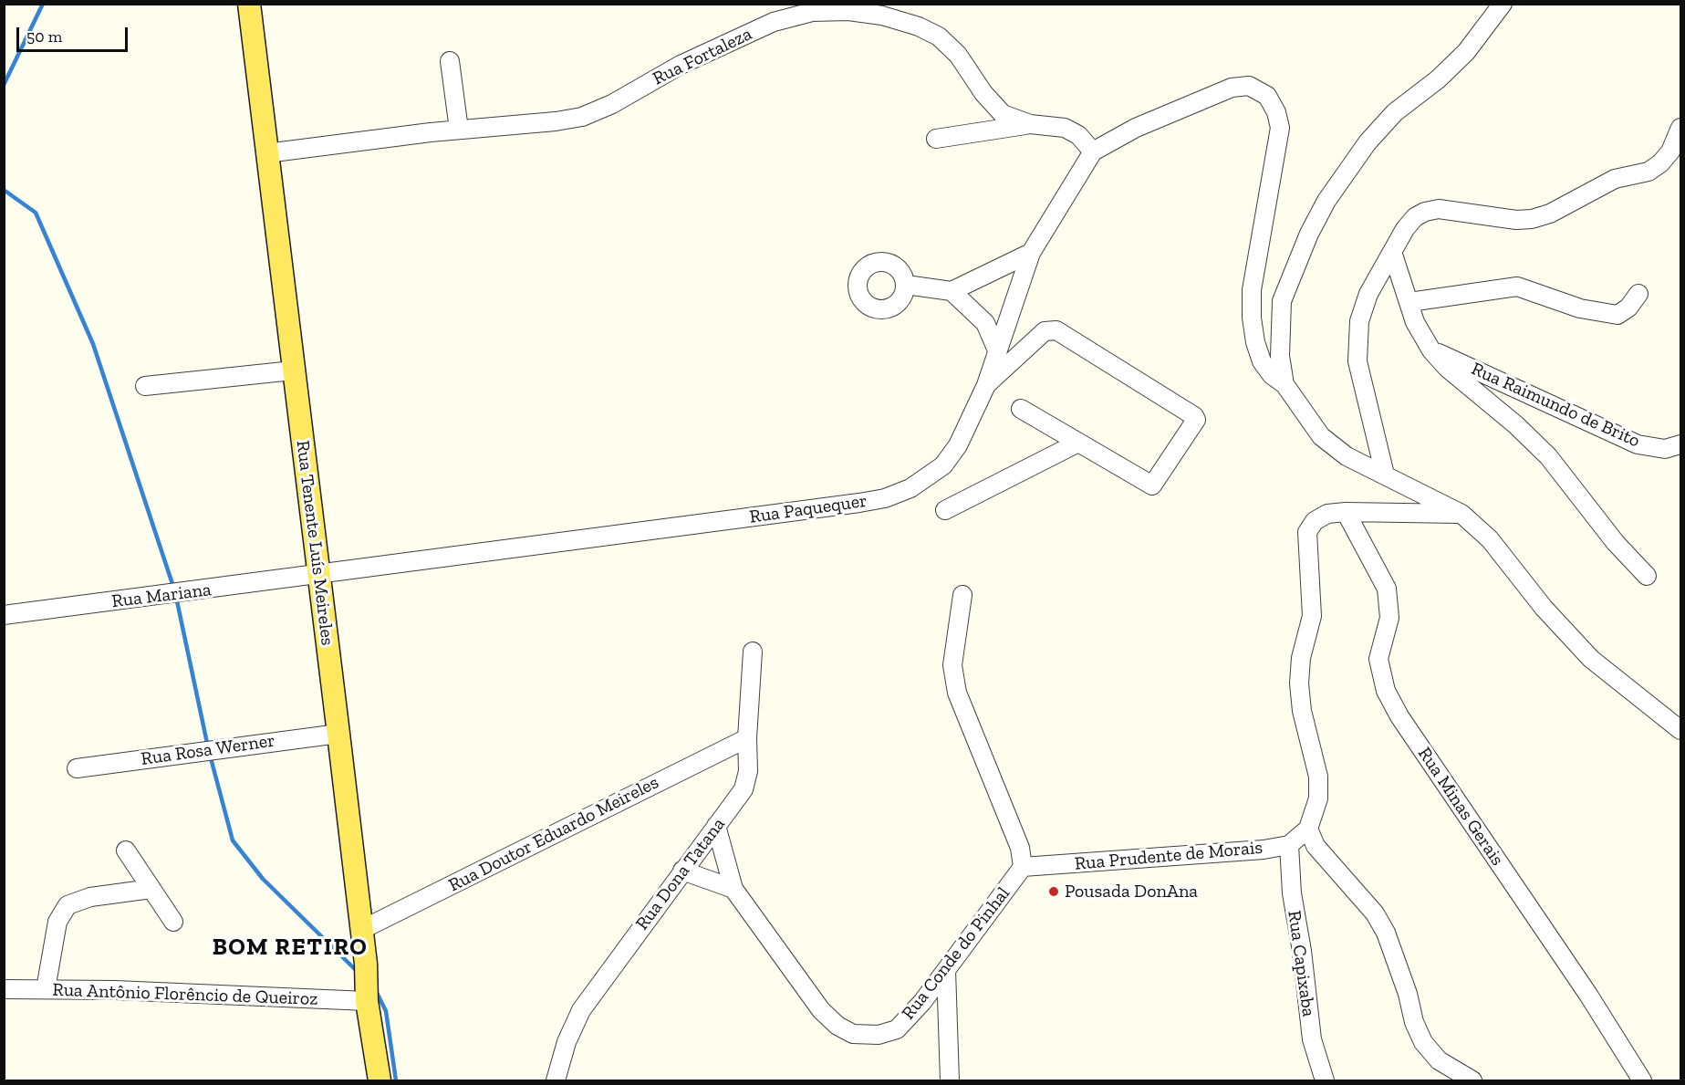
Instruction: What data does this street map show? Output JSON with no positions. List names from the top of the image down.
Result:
{
  "streets": {
    "main road": ["Rua Tenente Luís Meireles"],
    "street": [
      "Rua Fortaleza",
      "Rua Raimundo de Brito",
      "Rua Paquequer",
      "Rua Mariana",
      "Rua Rosa Werner",
      "Rua Minas Gerais",
      "Rua Doutor Eduardo Meireles",
      "Rua Prudente de Morais",
      "Rua Dona Tatana",
      "Rua Conde do Pinhal",
      "Rua Capixaba",
      "Rua Antônio Florêncio de Queiroz"
    ]
  },
  "crossings": [
    ["Rua Fortaleza", "Rua Paquequer"],
    ["Rua Fortaleza", "Rua Tenente Luís Meireles"],
    ["Rua Paquequer", "Rua Tenente Luís Meireles"],
    ["Rua Paquequer", "Rua Mariana"],
    ["Rua Tenente Luís Meireles", "Rua Mariana"],
    ["Rua Tenente Luís Meireles", "Rua Rosa Werner"],
    ["Rua Tenente Luís Meireles", "Rua Doutor Eduardo Meireles"],
    ["Rua Tenente Luís Meireles", "Rua Antônio Florêncio de Queiroz"],
    ["Rua Doutor Eduardo Meireles", "Rua Dona Tatana"],
    ["Rua Prudente de Morais", "Rua Conde do Pinhal"],
    ["Rua Prudente de Morais", "Rua Capixaba"],
    ["Rua Dona Tatana", "Rua Conde do Pinhal"]
  ],
  "districts": ["BOM RETIRO"],
  "places": ["Pousada DonAna"],
  "scale_bar": "50 m"
}
